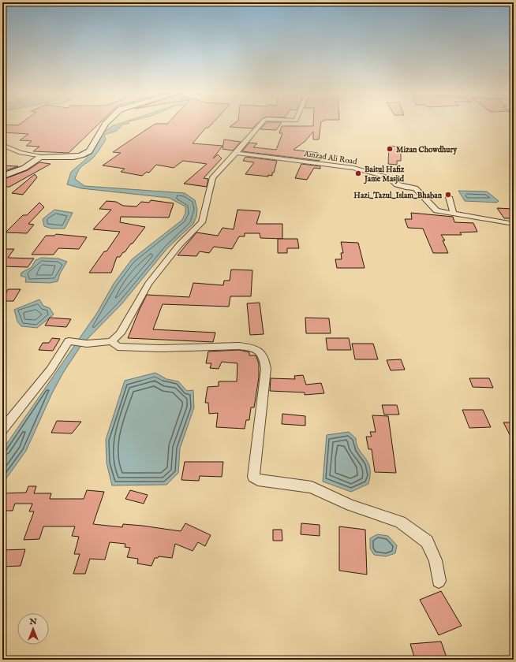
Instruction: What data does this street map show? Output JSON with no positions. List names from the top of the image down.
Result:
{
  "streets": {
    "street": ["Amzad Ali Road"]
  },
  "places": ["Mizan Chowdhury", "Baitul Hafiz Jame Masjid", "Hazi_Tazul_Islam_Bhaban"],
  "north": "top"
}
